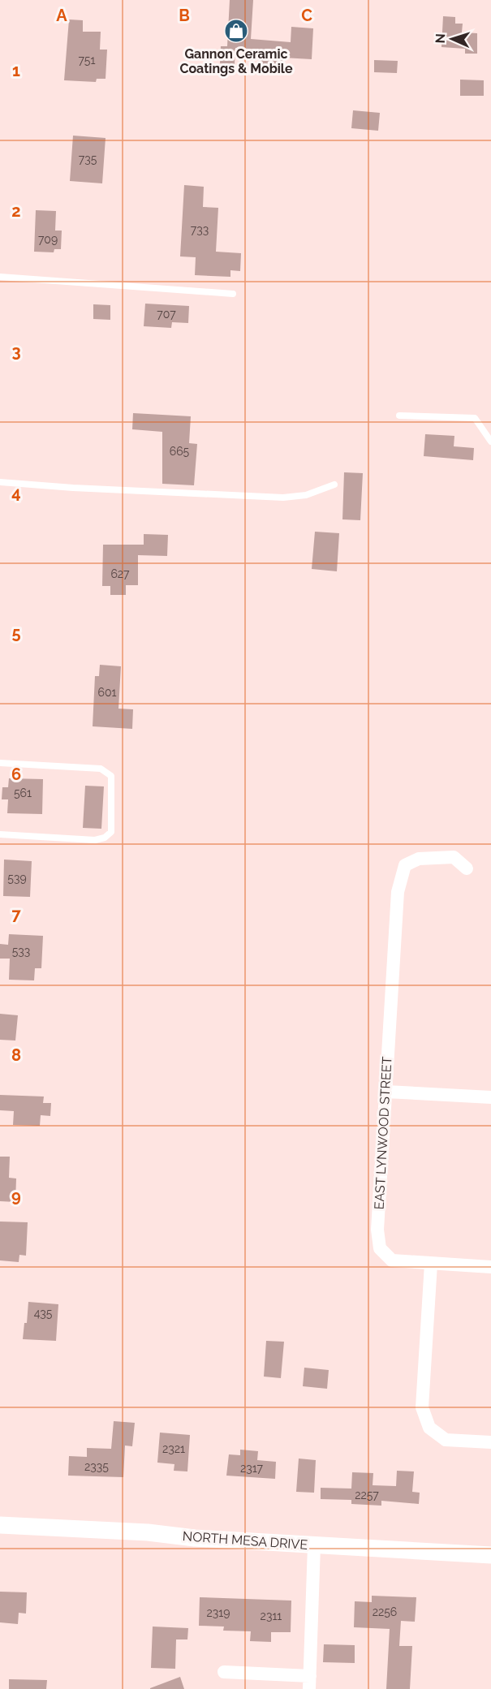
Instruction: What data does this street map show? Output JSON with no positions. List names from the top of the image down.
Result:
{
  "streets": {
    "street": ["EAST LYNWOOD STREET", "NORTH MESA DRIVE"]
  },
  "places": {
    "shop": ["Gannon Ceramic Coatings & Mobile"]
  },
  "house_numbers": [
    "751",
    "735",
    "733",
    "709",
    "707",
    "665",
    "627",
    "601",
    "561",
    "539",
    "533",
    "435",
    "2321",
    "2335",
    "2317",
    "2257",
    "2256",
    "2319",
    "2311"
  ],
  "north": "left",
  "grid": {
    "columns": ["A", "B", "C"],
    "rows": [
      "1",
      "2",
      "3",
      "4",
      "5",
      "6",
      "7",
      "8",
      "9"
    ]
  }
}
